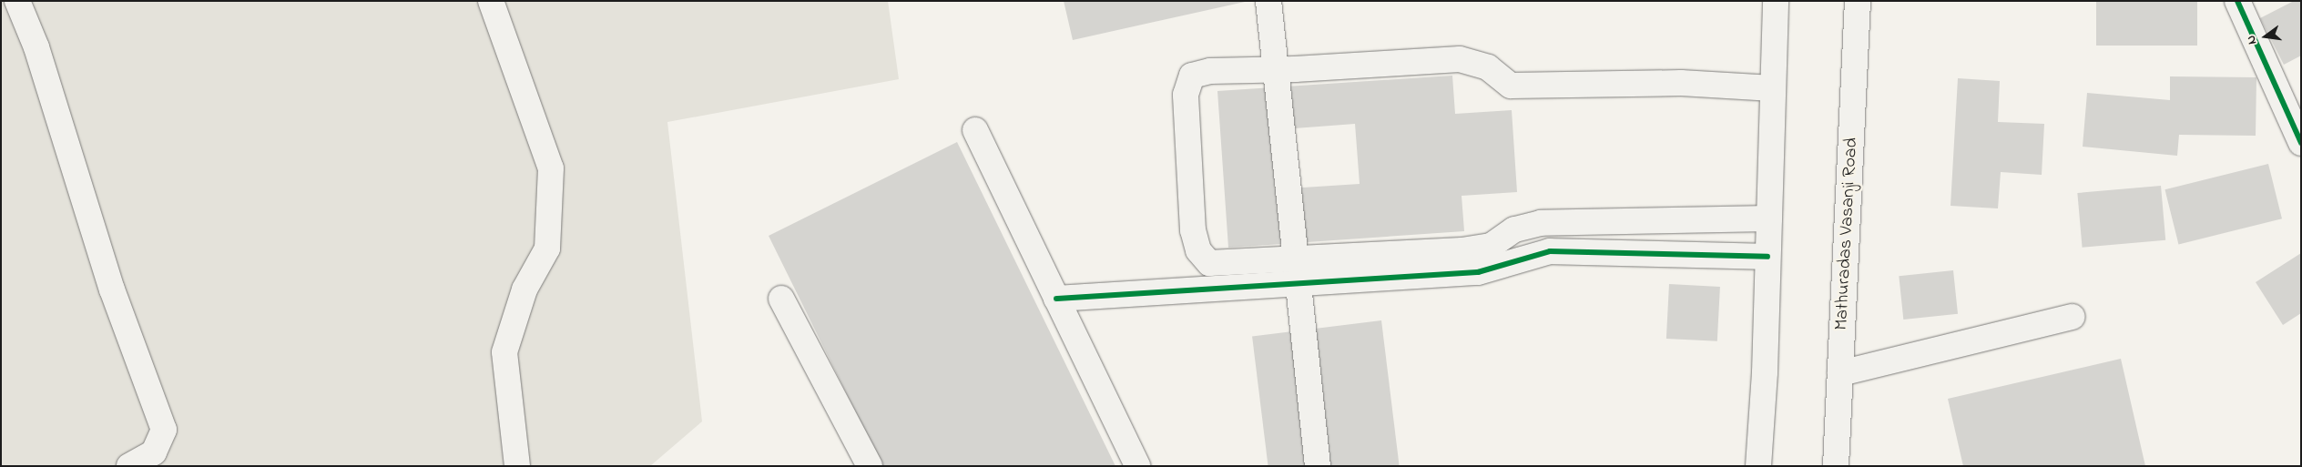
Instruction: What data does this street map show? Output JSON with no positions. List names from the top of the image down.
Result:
{
  "streets": {
    "main road": ["Mathuradas Vasanji Road"]
  },
  "north": "left"
}
